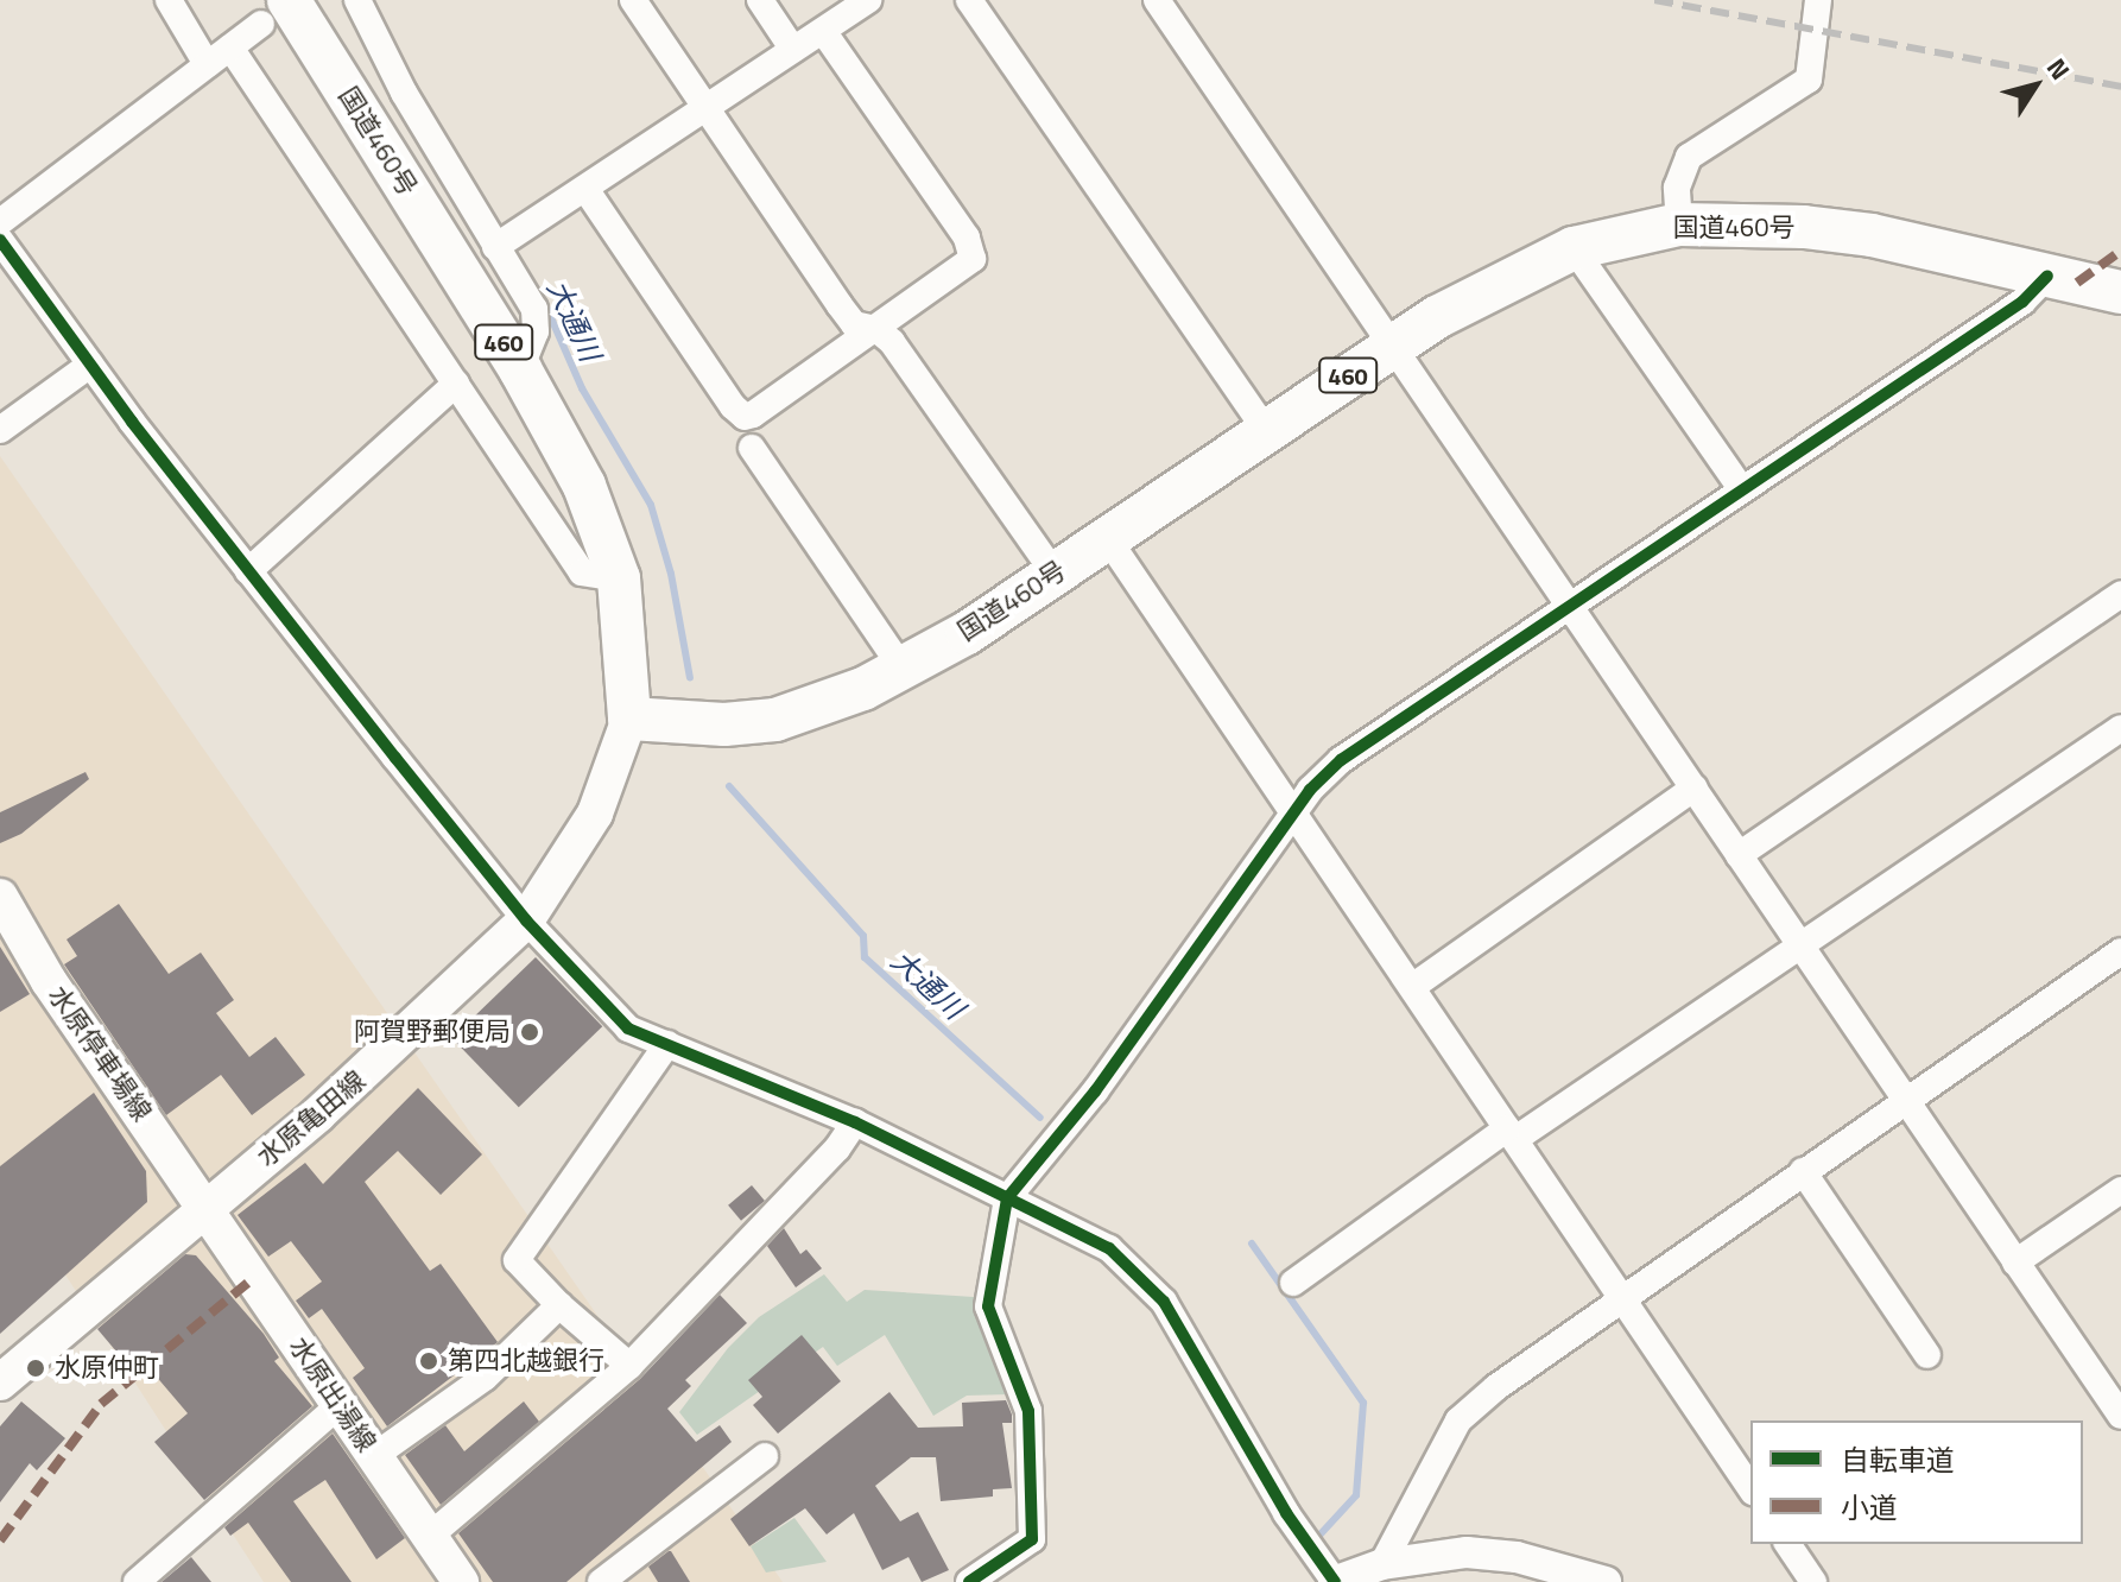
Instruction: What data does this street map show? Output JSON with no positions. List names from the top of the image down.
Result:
{
  "streets": {
    "highway": ["国道460号", "460"],
    "main road": ["水原停車場線", "水原亀田線", "水原出湯線"]
  },
  "crossings": [
    ["国道460号", "水原亀田線"],
    ["水原停車場線", "水原亀田線"],
    ["水原停車場線", "水原出湯線"],
    ["水原亀田線", "水原出湯線"]
  ],
  "water": ["大通川"],
  "places": ["阿賀野郵便局", "第四北越銀行", "水原仲町"],
  "legend": ["自転車道", "小道"],
  "north": "top right"
}
